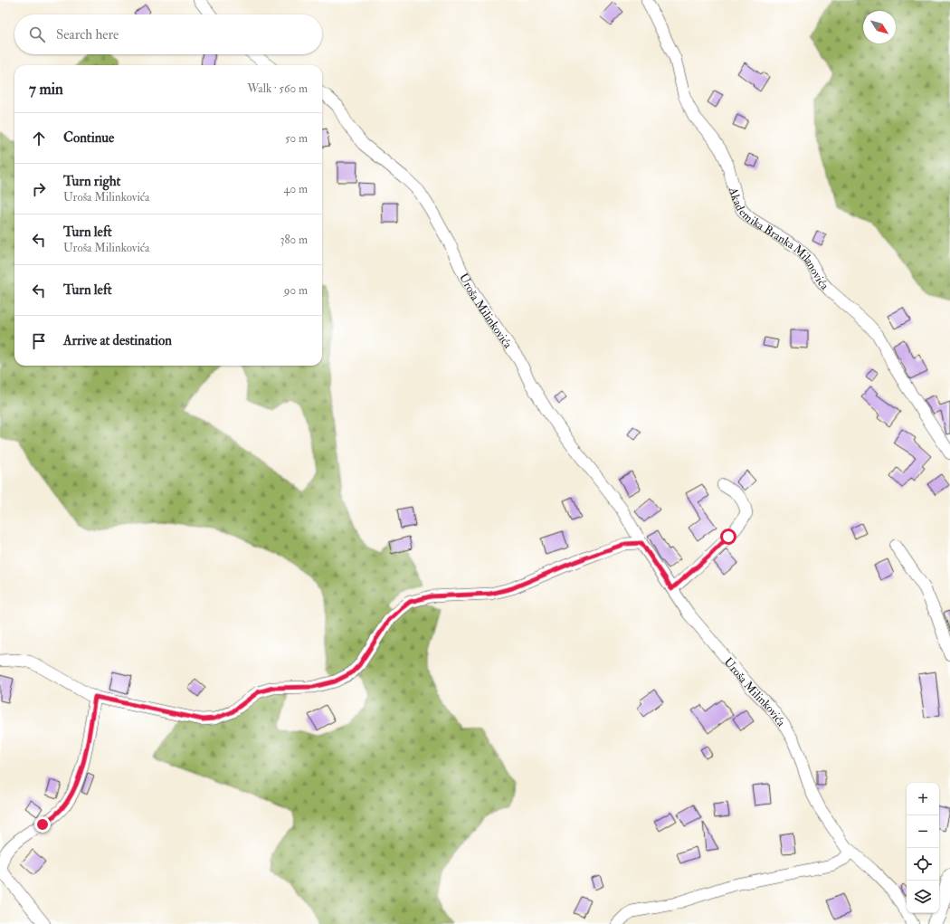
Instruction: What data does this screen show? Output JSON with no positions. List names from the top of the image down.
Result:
{
  "streets": {
    "street": ["Akademika Branka Milanovića", "Uroša Milinkovića"]
  },
  "north": "bottom right",
  "page": {
    "search": "Search here",
    "heading": ["7 min", "Walk · 560 m"],
    "list": [
      ["Continue", "50 m"],
      ["Turn right", "Uroša Milinkovića", "40 m"],
      ["Turn left", "Uroša Milinkovića", "380 m"],
      ["Turn left", "90 m"],
      "Arrive at destination"
    ],
    "map_buttons": ["+", "−"]
  }
}
